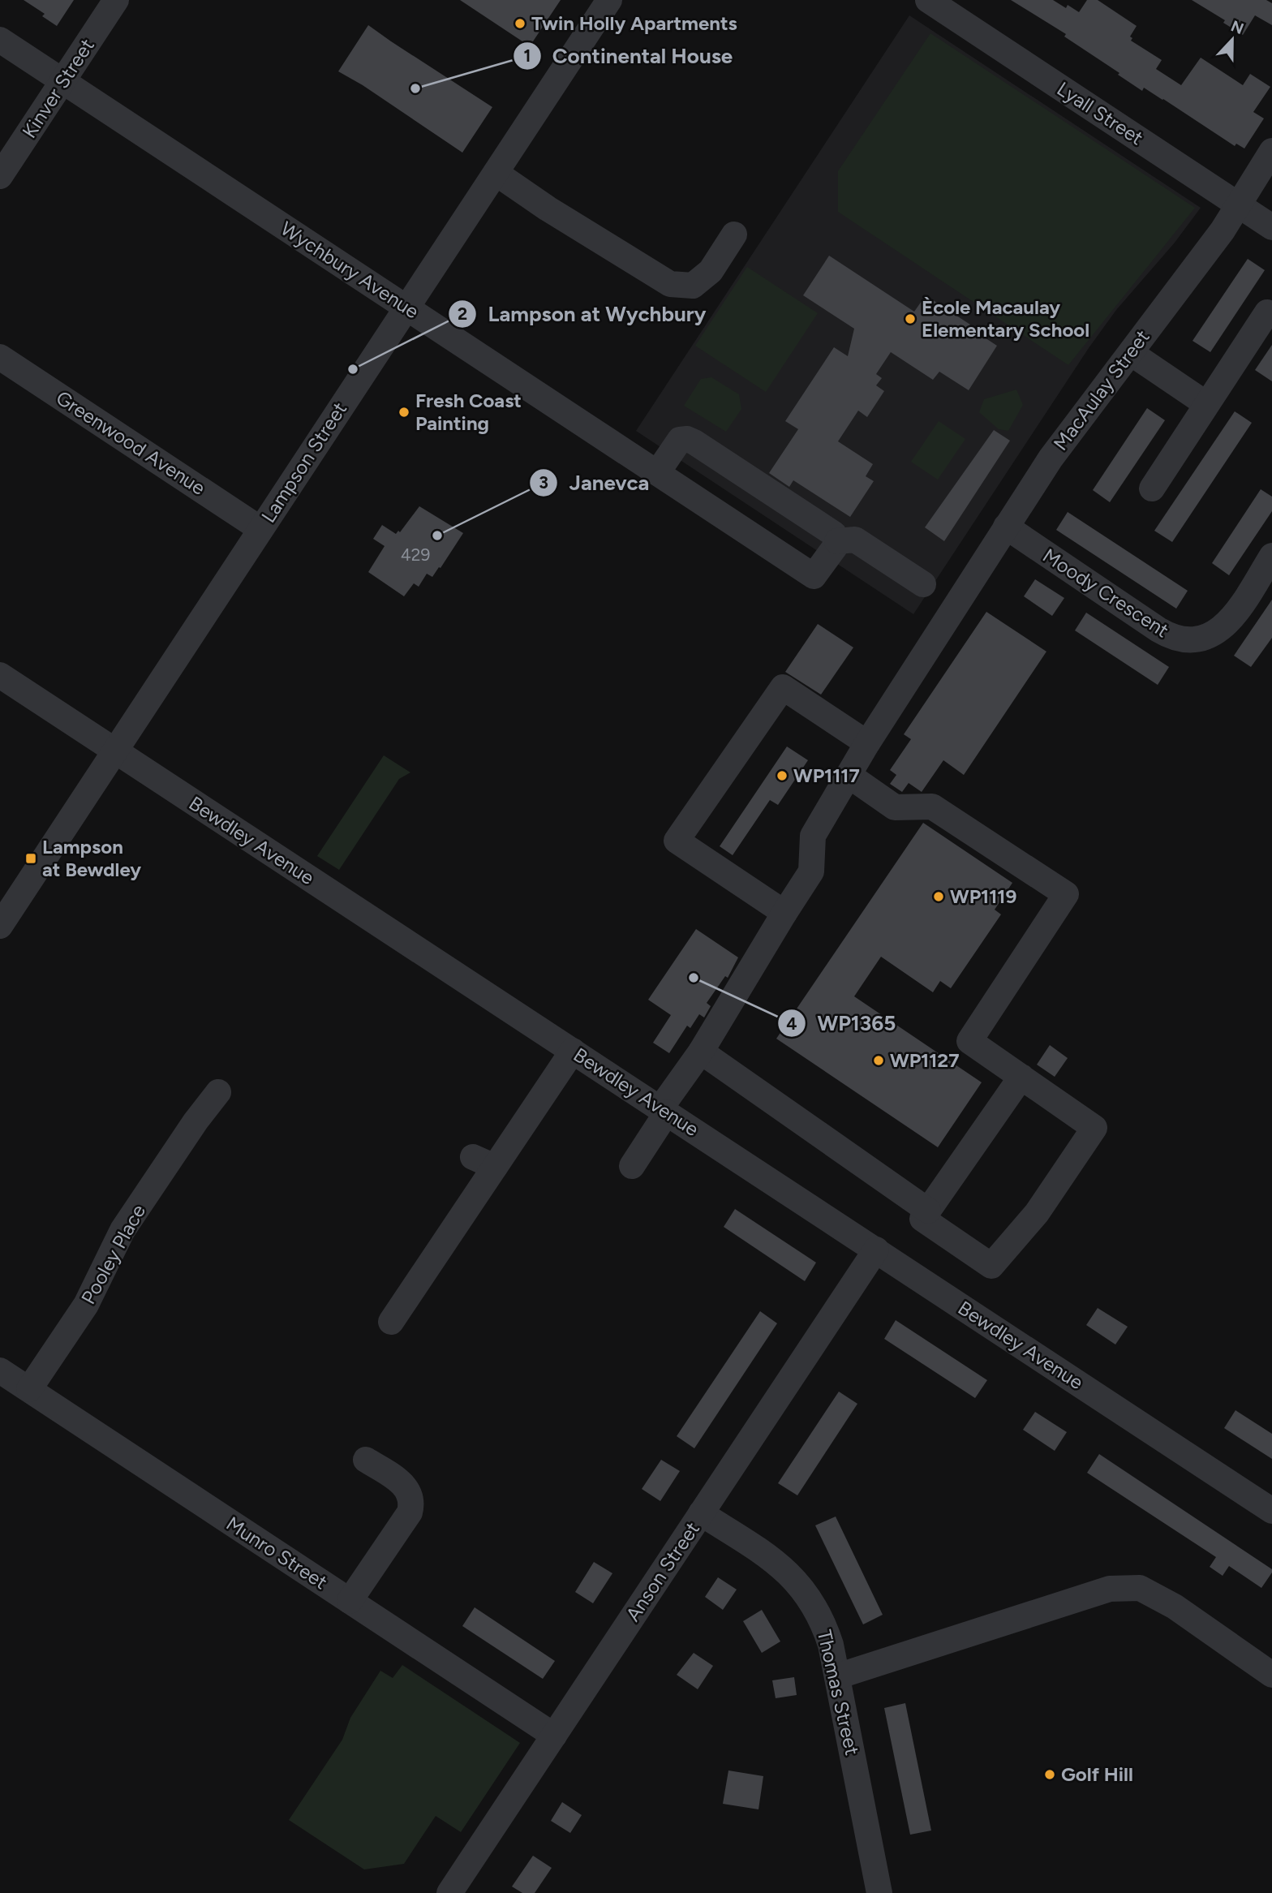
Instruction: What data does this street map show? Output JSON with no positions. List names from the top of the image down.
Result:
{
  "streets": {
    "street": [
      "Kinver Street",
      "Lyall Street",
      "Wychbury Avenue",
      "MacAulay Street",
      "Greenwood Avenue",
      "Lampson Street",
      "Moody Crescent",
      "Bewdley Avenue",
      "Pooley Place",
      "Munro Street",
      "Anson Street",
      "Thomas Street"
    ]
  },
  "crossings": [
    ["Kinver Street", "Wychbury Avenue"],
    ["Lyall Street", "MacAulay Street"],
    ["Wychbury Avenue", "Lampson Street"],
    ["MacAulay Street", "Moody Crescent"],
    ["MacAulay Street", "Bewdley Avenue"],
    ["Greenwood Avenue", "Lampson Street"],
    ["Lampson Street", "Bewdley Avenue"],
    ["Bewdley Avenue", "Anson Street"],
    ["Pooley Place", "Munro Street"],
    ["Munro Street", "Anson Street"],
    ["Anson Street", "Thomas Street"]
  ],
  "places": {
    "other": [
      "Twin Holly Apartments",
      "Continental House",
      "Ècole Macaulay Elementary School",
      "Lampson at Wychbury",
      "Fresh Coast Painting",
      "Janevca",
      "WP1117",
      "WP1119",
      "WP1365",
      "WP1127",
      "Golf Hill"
    ],
    "transit": ["Lampson at Bewdley"]
  },
  "house_numbers": ["429"],
  "north": "top"
}
